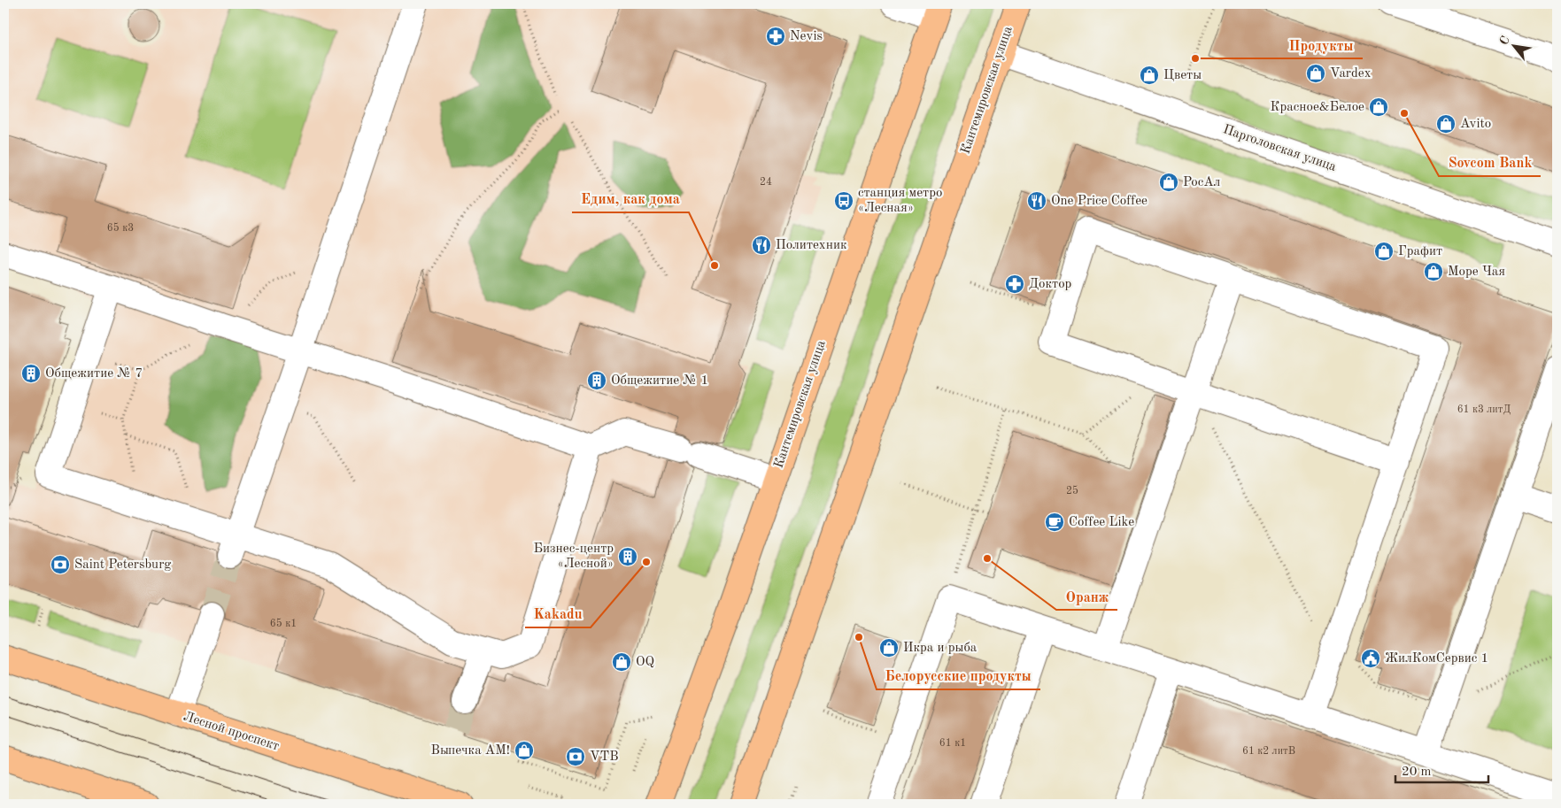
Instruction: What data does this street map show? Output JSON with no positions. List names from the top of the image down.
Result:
{
  "streets": {
    "main road": ["Кантемировская улица", "Лесной проспект"],
    "street": ["Парголовская улица"]
  },
  "crossings": [
    ["Кантемировская улица", "Парголовская улица"]
  ],
  "places": {
    "pharmacy": ["Nevis", "Доктор"],
    "other": [
      "Продукты",
      "Sovcom Bank",
      "Едим, как дома",
      "Оранж",
      "Kakadu",
      "Белорусские продукты"
    ],
    "shop": [
      "Vardex",
      "Цветы",
      "Красное&Белое",
      "Avito",
      "РосАл",
      "Графит",
      "Море Чая",
      "Икра и рыба",
      "OQ",
      "Выпечка АМ!"
    ],
    "bus stop": ["станция метро «Лесная»"],
    "restaurant": ["One Price Coffee", "Политехник"],
    "building": ["Общежитие № 7", "Общежитие № 1", "Бизнес-центр «Лесной»"],
    "cafe": ["Coffee Like"],
    "bank": ["Saint Petersburg", "VTB"],
    "public building": ["ЖилКомСервис 1"]
  },
  "house_numbers": [
    "24",
    "65 к3",
    "61 к3 литД",
    "25",
    "65 к1",
    "61 к1",
    "61 к2 литВ"
  ],
  "scale_bar": "20 m",
  "north": "top left"
}
